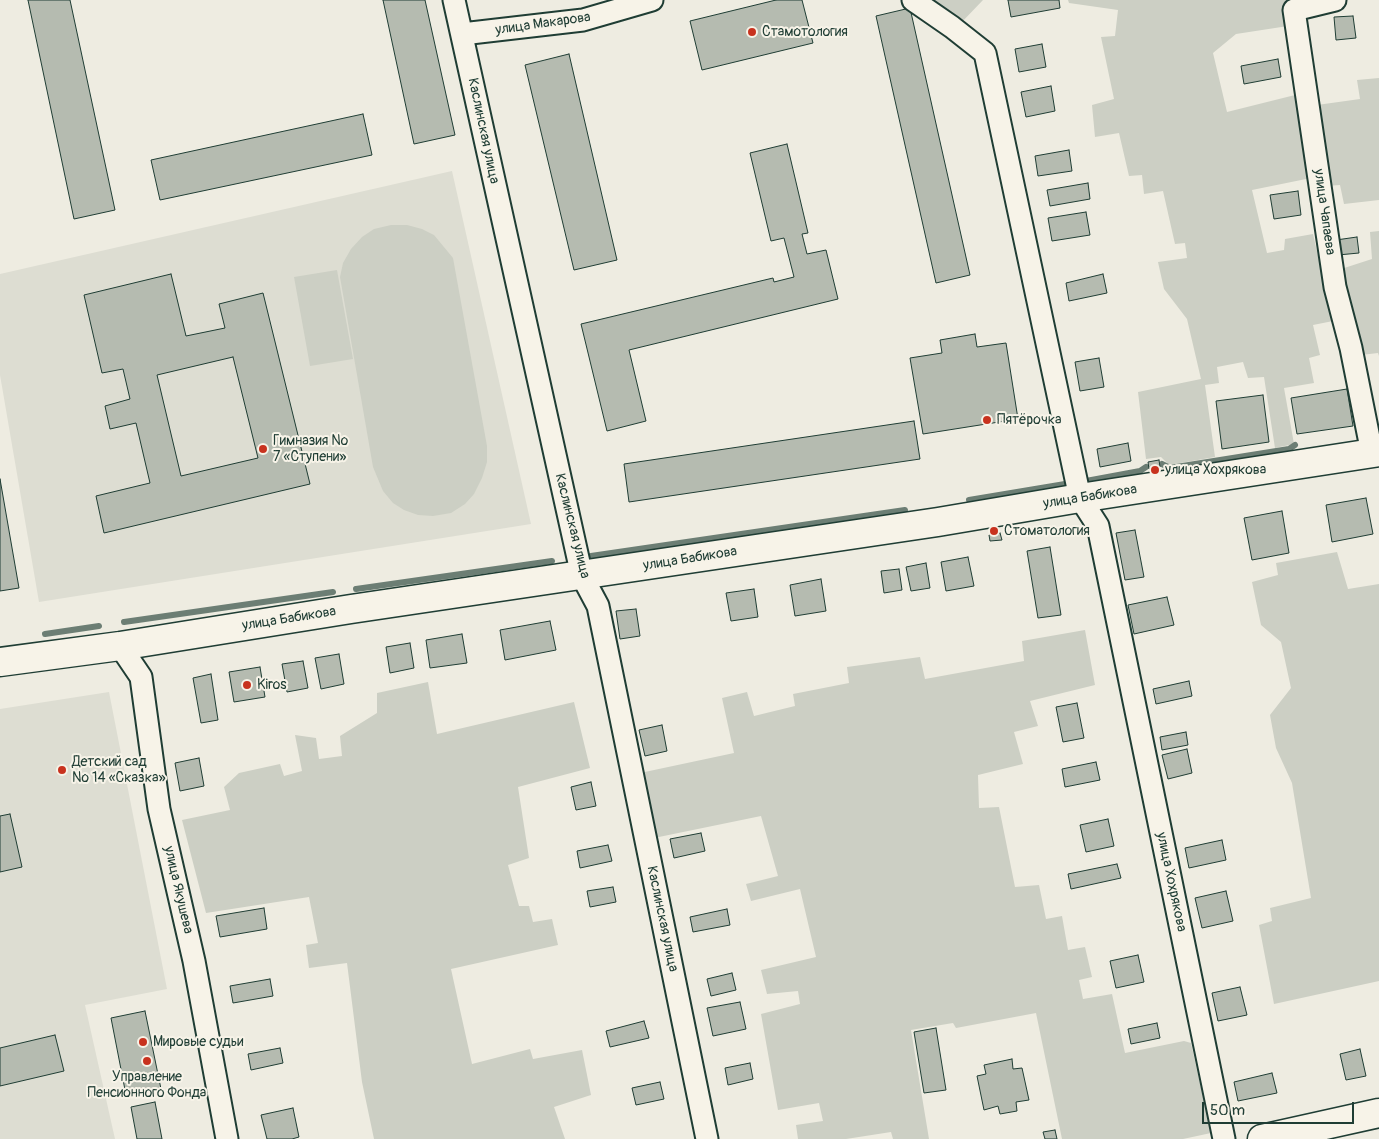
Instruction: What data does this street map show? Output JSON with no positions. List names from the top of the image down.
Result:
{
  "streets": {
    "main road": ["улица Бабикова"],
    "street": [
      "улица Макарова",
      "Каслинская улица",
      "улица Чапаева",
      "улица Хохрякова",
      "улица Якушева"
    ]
  },
  "crossings": [
    ["улица Макарова", "Каслинская улица"],
    ["Каслинская улица", "улица Бабикова"],
    ["улица Чапаева", "улица Бабикова"],
    ["улица Бабикова", "улица Хохрякова"],
    ["улица Бабикова", "улица Якушева"]
  ],
  "places": [
    "Стамотология",
    "Пятёрочка",
    "Гимназия № 7 «Ступени»",
    "улица Хохрякова",
    "Стоматология",
    "Kiros",
    "Детский сад № 14 «Сказка»",
    "Мировые судьи",
    "Управление Пенсионного Фонда"
  ],
  "scale_bar": "50 m"
}
